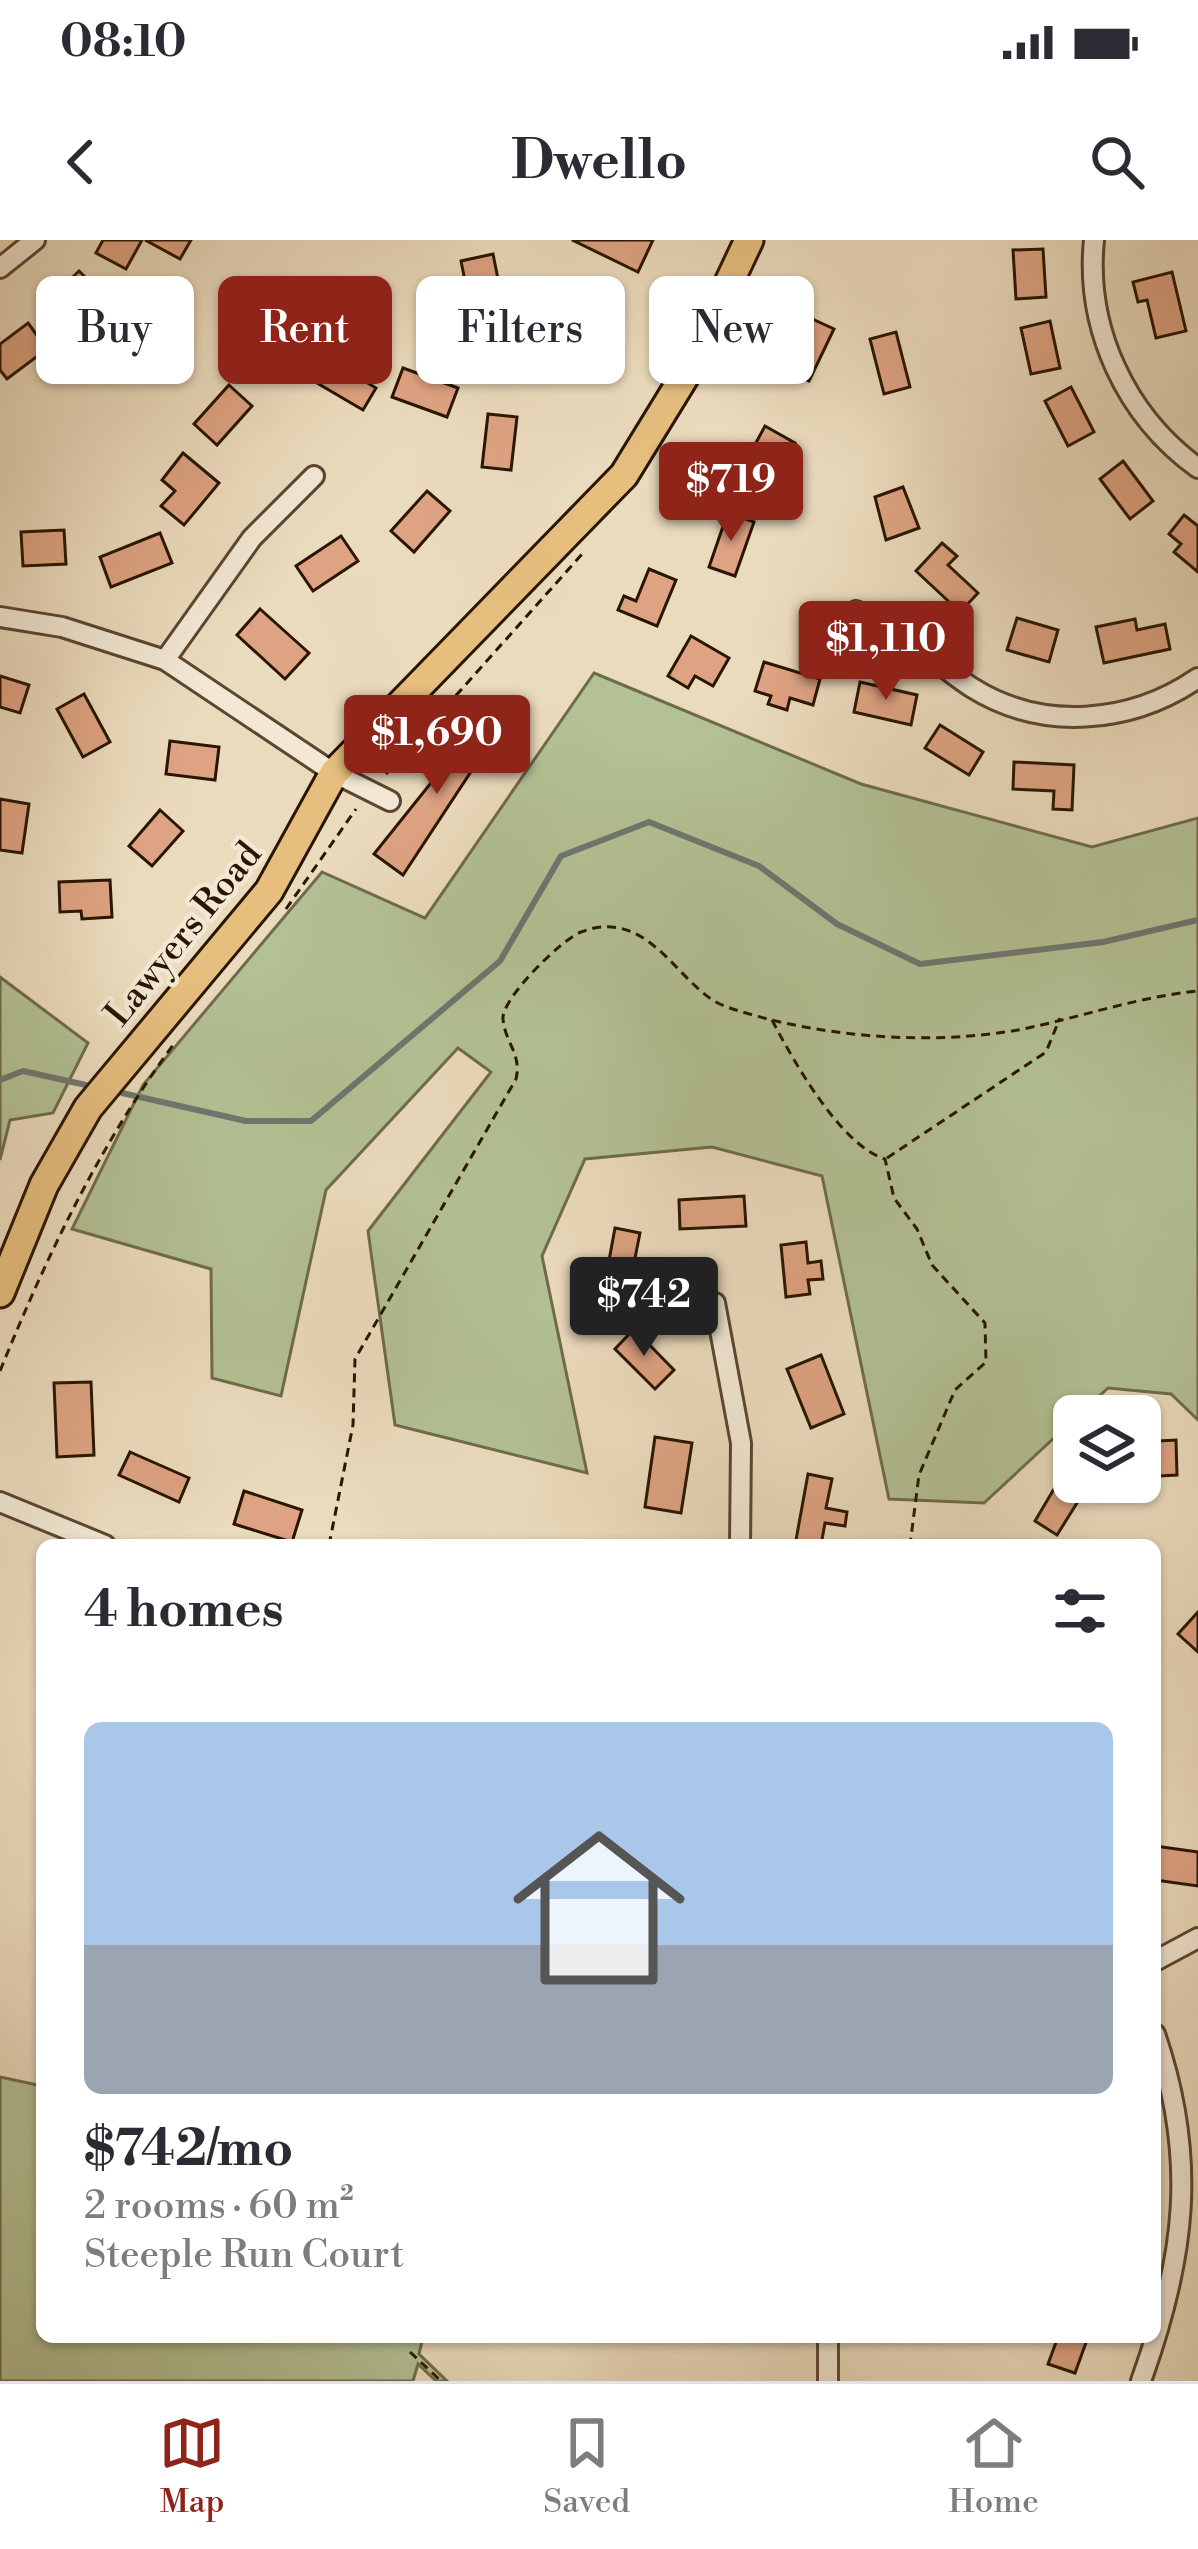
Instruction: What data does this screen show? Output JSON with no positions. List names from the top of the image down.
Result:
{
  "streets": {
    "main road": ["Lawyers Road"]
  },
  "page": {
    "status": "08:10",
    "header": "Dwello",
    "chip": [
      "Buy",
      "Rent",
      "Filters",
      "New"
    ],
    "price": [
      "$719",
      "$1,110",
      "$1,690",
      "$742"
    ],
    "heading": "4 homes",
    "list": [
      {
        "name": "$742/mo",
        "note": "2 rooms · 60 m² · Steeple Run Court"
      }
    ],
    "tabs": ["Map", "Saved", "Home"]
  }
}
